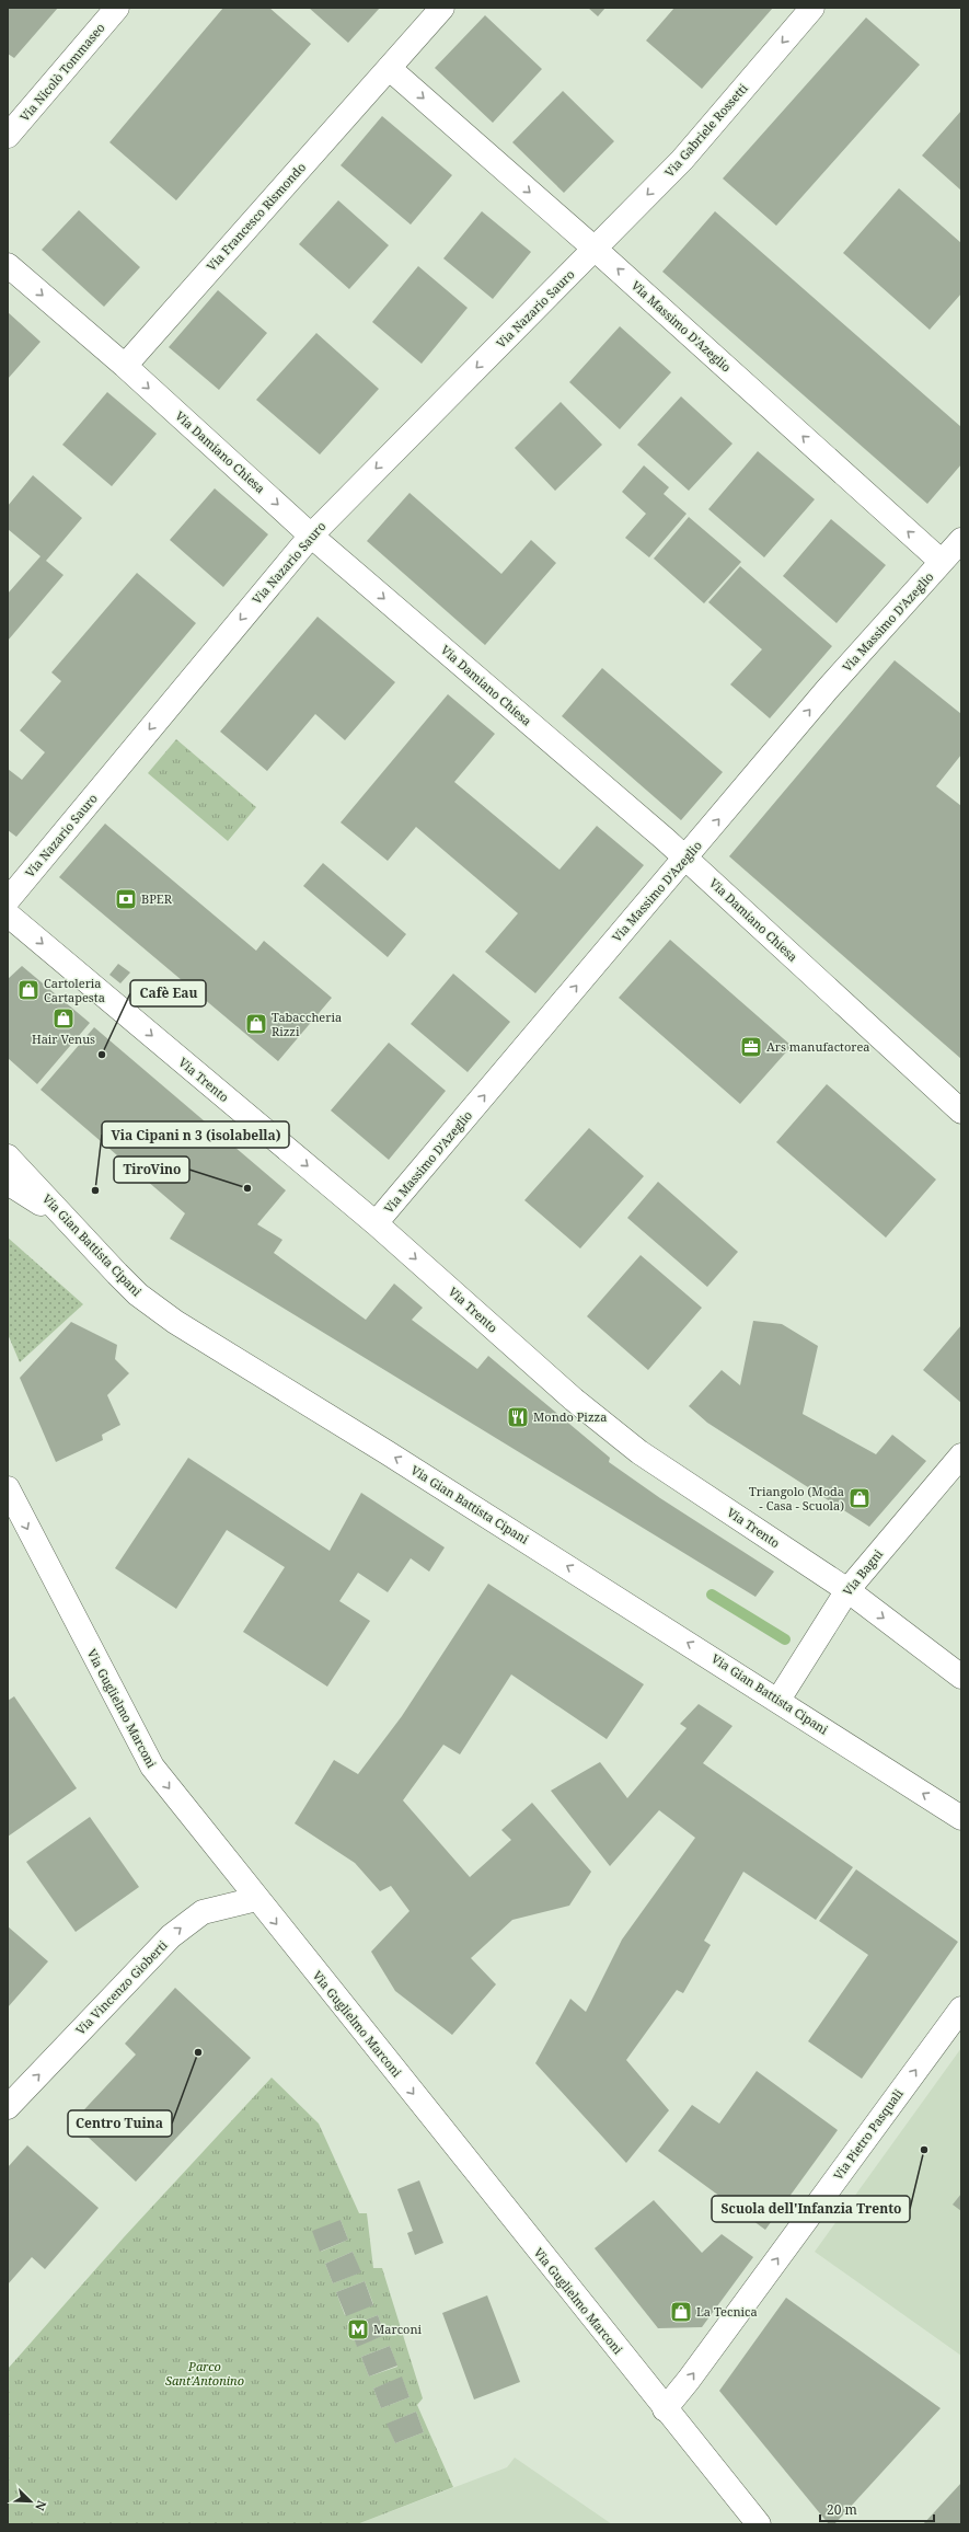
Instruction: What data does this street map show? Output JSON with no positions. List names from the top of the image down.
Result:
{
  "streets": {
    "street": [
      "Via Nicolò Tommaseo",
      "Via Gabriele Rossetti",
      "Via Francesco Rismondo",
      "Via Nazario Sauro",
      "Via Massimo D'Azeglio",
      "Via Damiano Chiesa",
      "Via Trento",
      "Via Gian Battista Cipani",
      "Via Bagni",
      "Via Guglielmo Marconi",
      "Via Vincenzo Gioberti",
      "Via Pietro Pasquali"
    ]
  },
  "crossings": [
    ["Via Gabriele Rossetti", "Via Nazario Sauro"],
    ["Via Gabriele Rossetti", "Via Massimo D'Azeglio"],
    ["Via Francesco Rismondo", "Via Damiano Chiesa"],
    ["Via Nazario Sauro", "Via Massimo D'Azeglio"],
    ["Via Nazario Sauro", "Via Damiano Chiesa"],
    ["Via Massimo D'Azeglio", "Via Damiano Chiesa"],
    ["Via Massimo D'Azeglio", "Via Trento"],
    ["Via Trento", "Via Bagni"],
    ["Via Gian Battista Cipani", "Via Bagni"],
    ["Via Guglielmo Marconi", "Via Vincenzo Gioberti"],
    ["Via Guglielmo Marconi", "Via Pietro Pasquali"]
  ],
  "one_way": [
    "Via Gabriele Rossetti",
    "Via Nazario Sauro",
    "Via Damiano Chiesa",
    "Via Trento",
    "Via Gian Battista Cipani",
    "Via Guglielmo Marconi",
    "Via Vincenzo Gioberti",
    "Via Pietro Pasquali"
  ],
  "parks": ["Parco Sant'Antonino"],
  "places": {
    "bank": ["BPER"],
    "shop": [
      "Cartoleria Cartapesta",
      "Hair Venus",
      "Tabaccheria Rizzi",
      "Triangolo (Moda - Casa - Scuola)",
      "La Tecnica"
    ],
    "office": ["Ars manufactorea"],
    "other": [
      "Cafè Eau",
      "TiroVino",
      "Via Cipani n 3 (isolabella)",
      "Centro Tuina",
      "Scuola dell'Infanzia Trento"
    ],
    "restaurant": ["Mondo Pizza"],
    "metro station": ["Marconi"]
  },
  "scale_bar": "20 m",
  "north": "bottom right"
}
